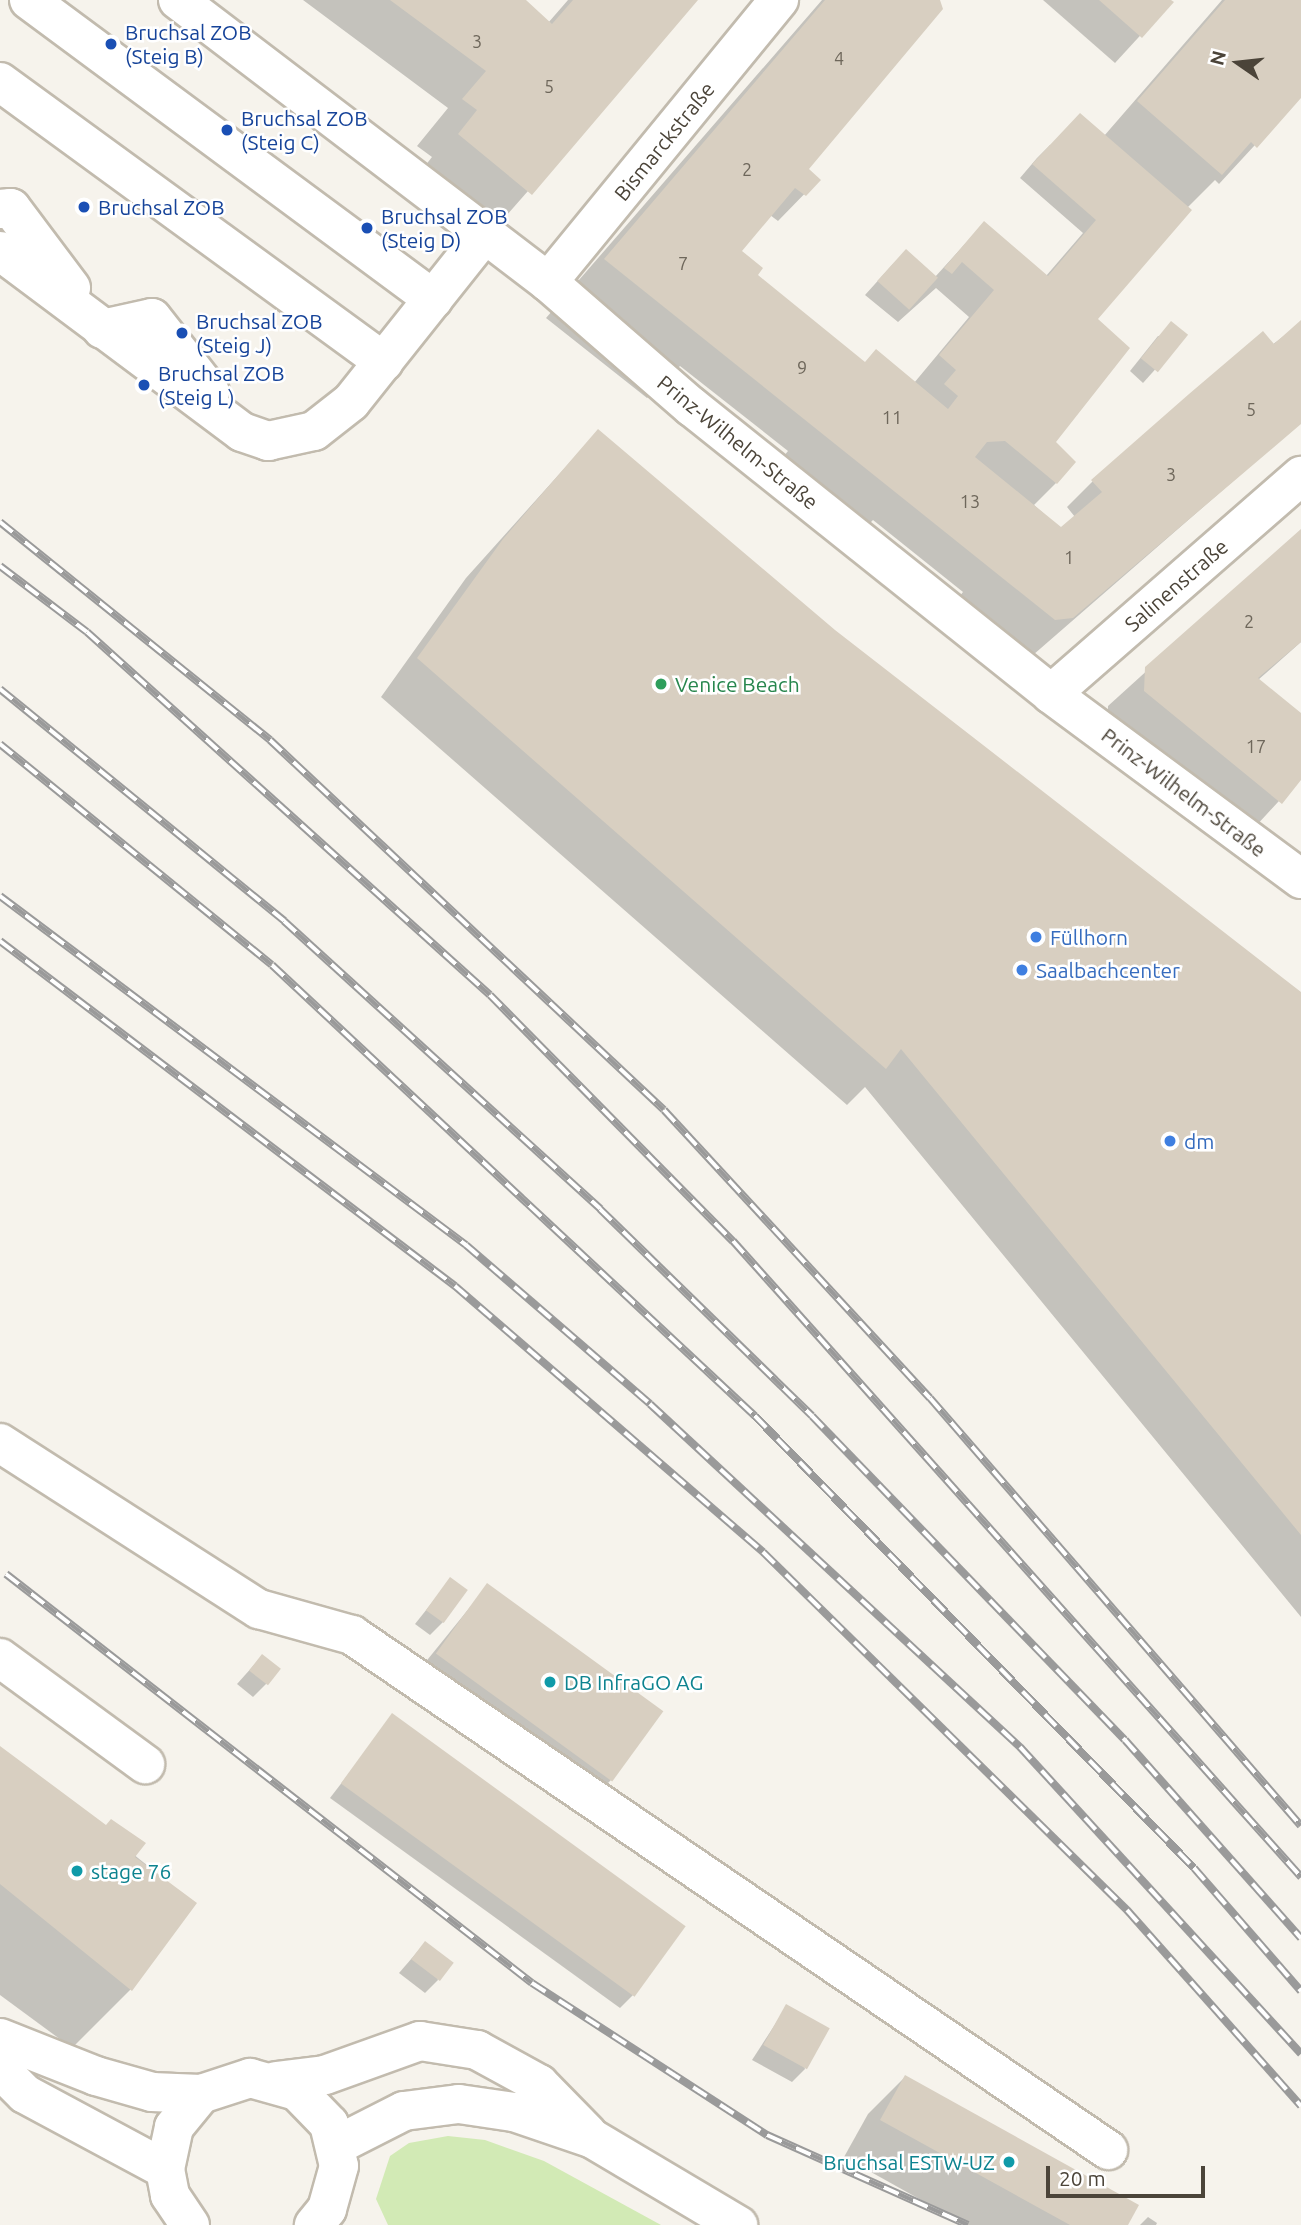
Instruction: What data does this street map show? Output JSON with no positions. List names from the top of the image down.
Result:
{
  "streets": {
    "street": ["Bismarckstraße", "Prinz-Wilhelm-Straße", "Salinenstraße"]
  },
  "crossings": [
    ["Bismarckstraße", "Prinz-Wilhelm-Straße"],
    ["Prinz-Wilhelm-Straße", "Salinenstraße"]
  ],
  "places": [
    "Bruchsal ZOB (Steig B)",
    "Bruchsal ZOB (Steig C)",
    "Bruchsal ZOB",
    "Bruchsal ZOB (Steig D)",
    "Bruchsal ZOB (Steig J)",
    "Bruchsal ZOB (Steig L)",
    "Venice Beach",
    "Füllhorn",
    "Saalbachcenter",
    "dm",
    "DB InfraGO AG",
    "stage 76",
    "Bruchsal ESTW-UZ"
  ],
  "house_numbers": [
    "3",
    "4",
    "5",
    "2",
    "7",
    "9",
    "5",
    "11",
    "3",
    "13",
    "1",
    "2",
    "17"
  ],
  "scale_bar": "20 m",
  "north": "left"
}
